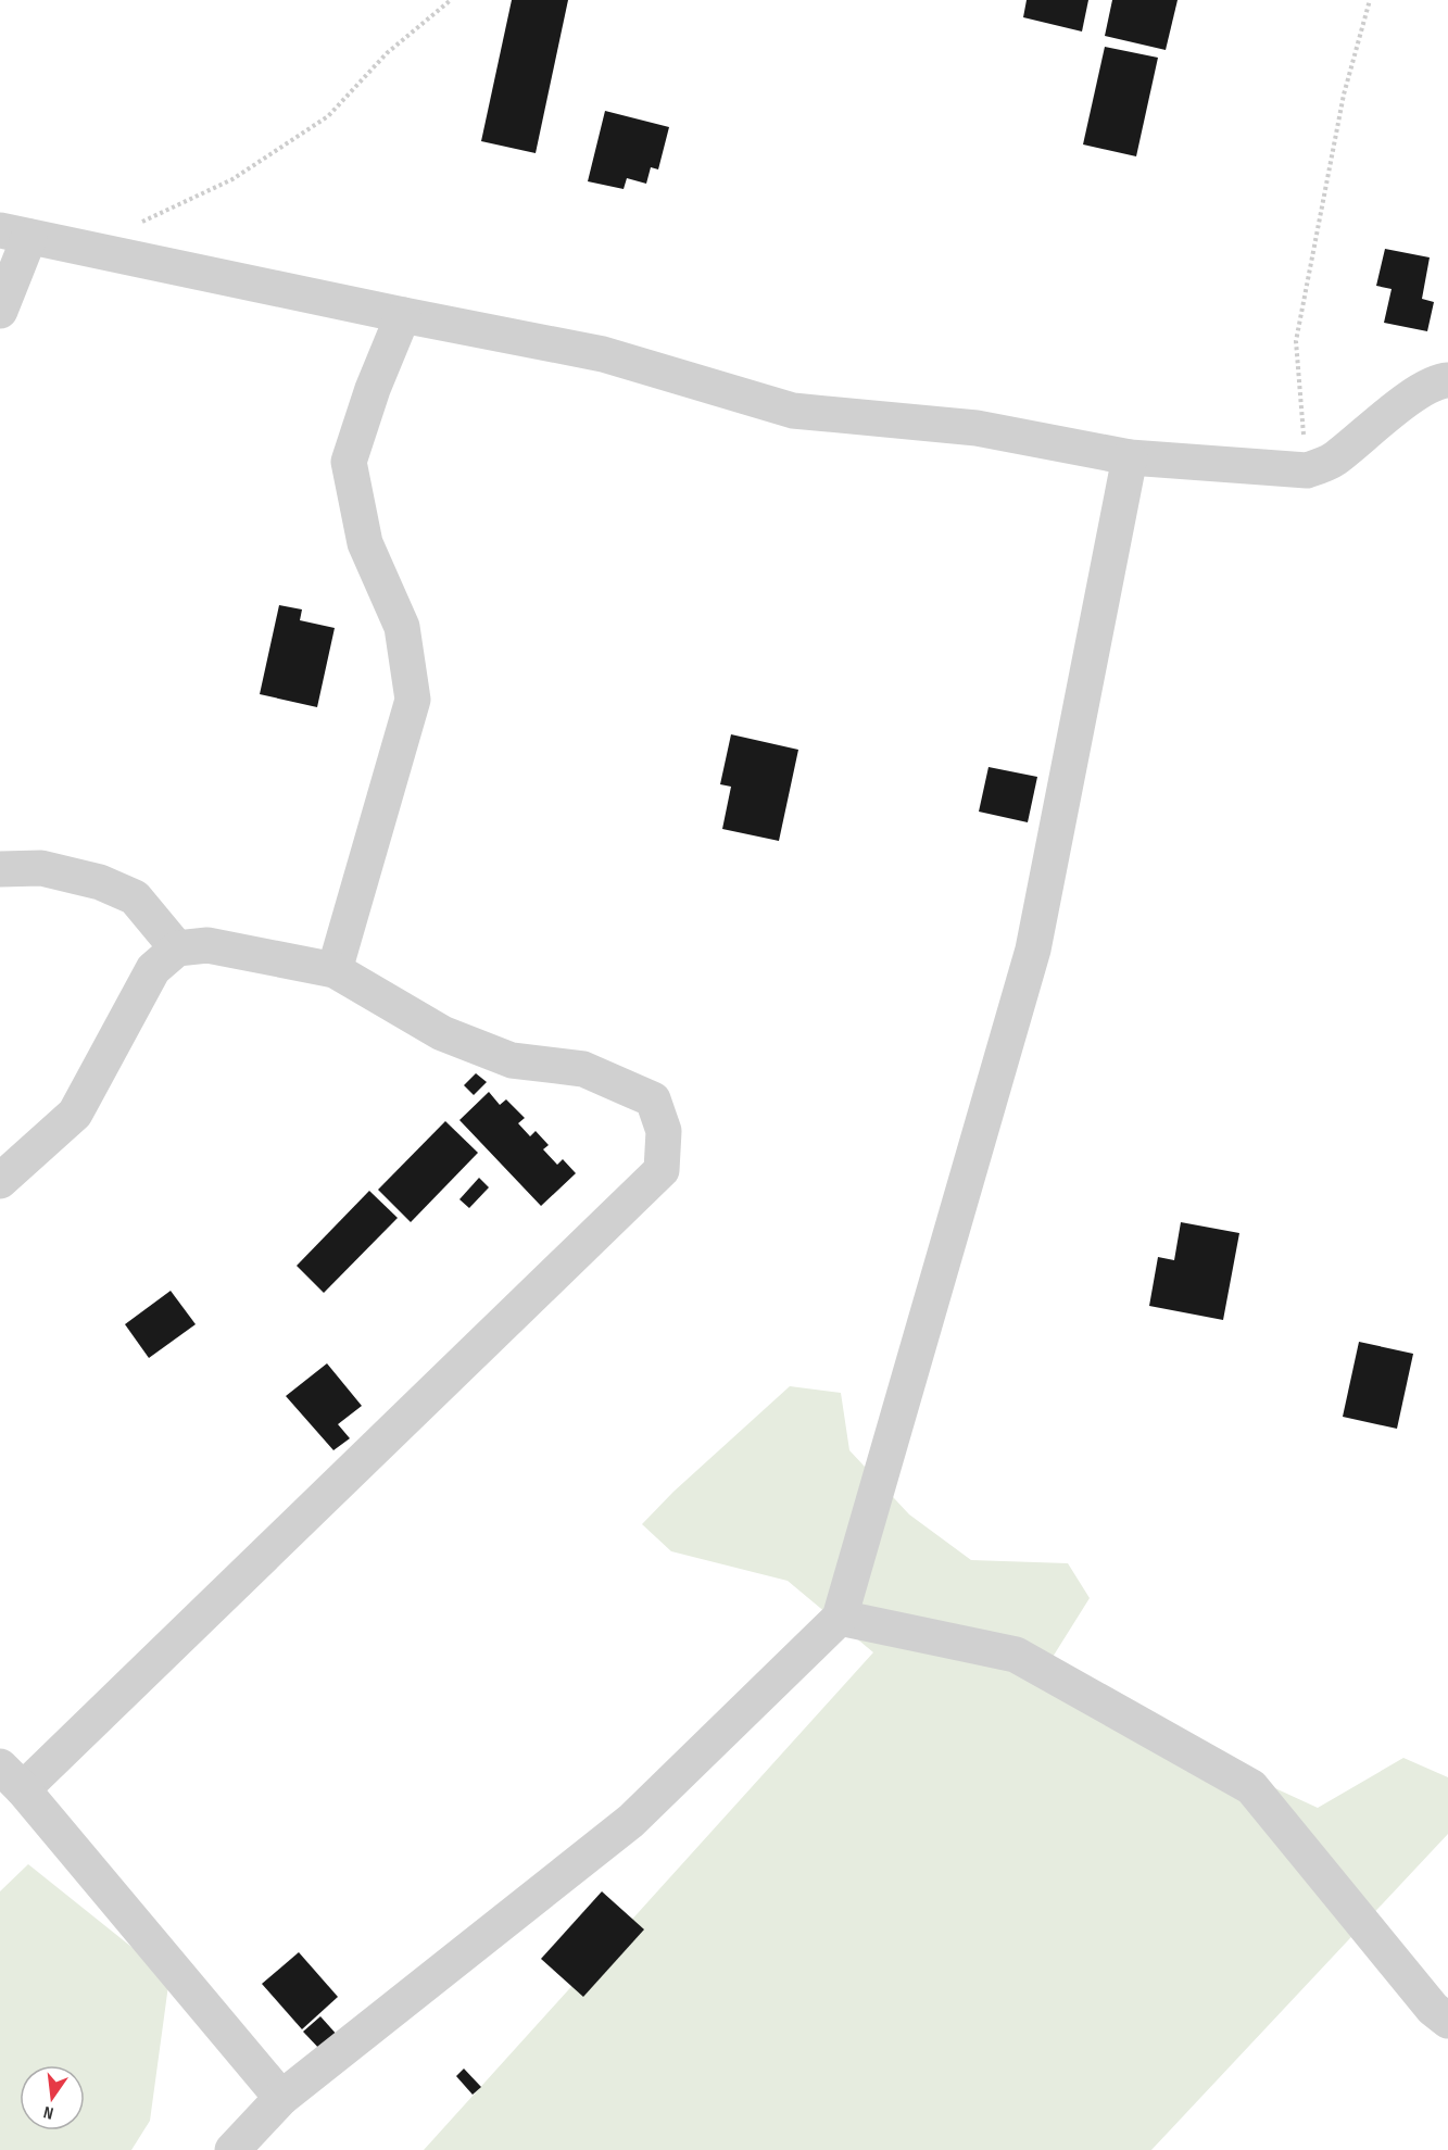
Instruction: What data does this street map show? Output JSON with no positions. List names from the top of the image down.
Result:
{
  "north": "bottom"
}
